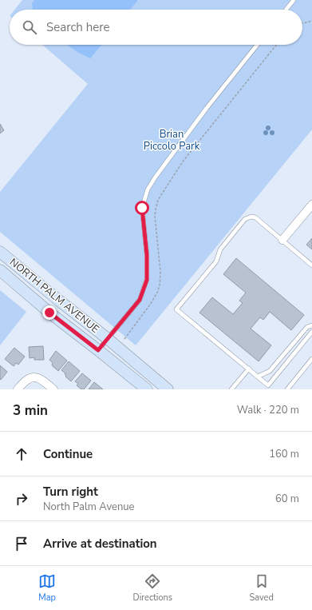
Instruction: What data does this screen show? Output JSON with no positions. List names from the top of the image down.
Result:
{
  "streets": {
    "main road": ["NORTH PALM AVENUE"]
  },
  "parks": ["Brian Piccolo Park"],
  "page": {
    "search": "Search here",
    "heading": ["3 min", "Walk · 220 m"],
    "list": [
      ["Continue", "160 m"],
      ["Turn right", "North Palm Avenue", "60 m"],
      "Arrive at destination"
    ],
    "nav": ["Map", "Directions", "Saved"]
  }
}
